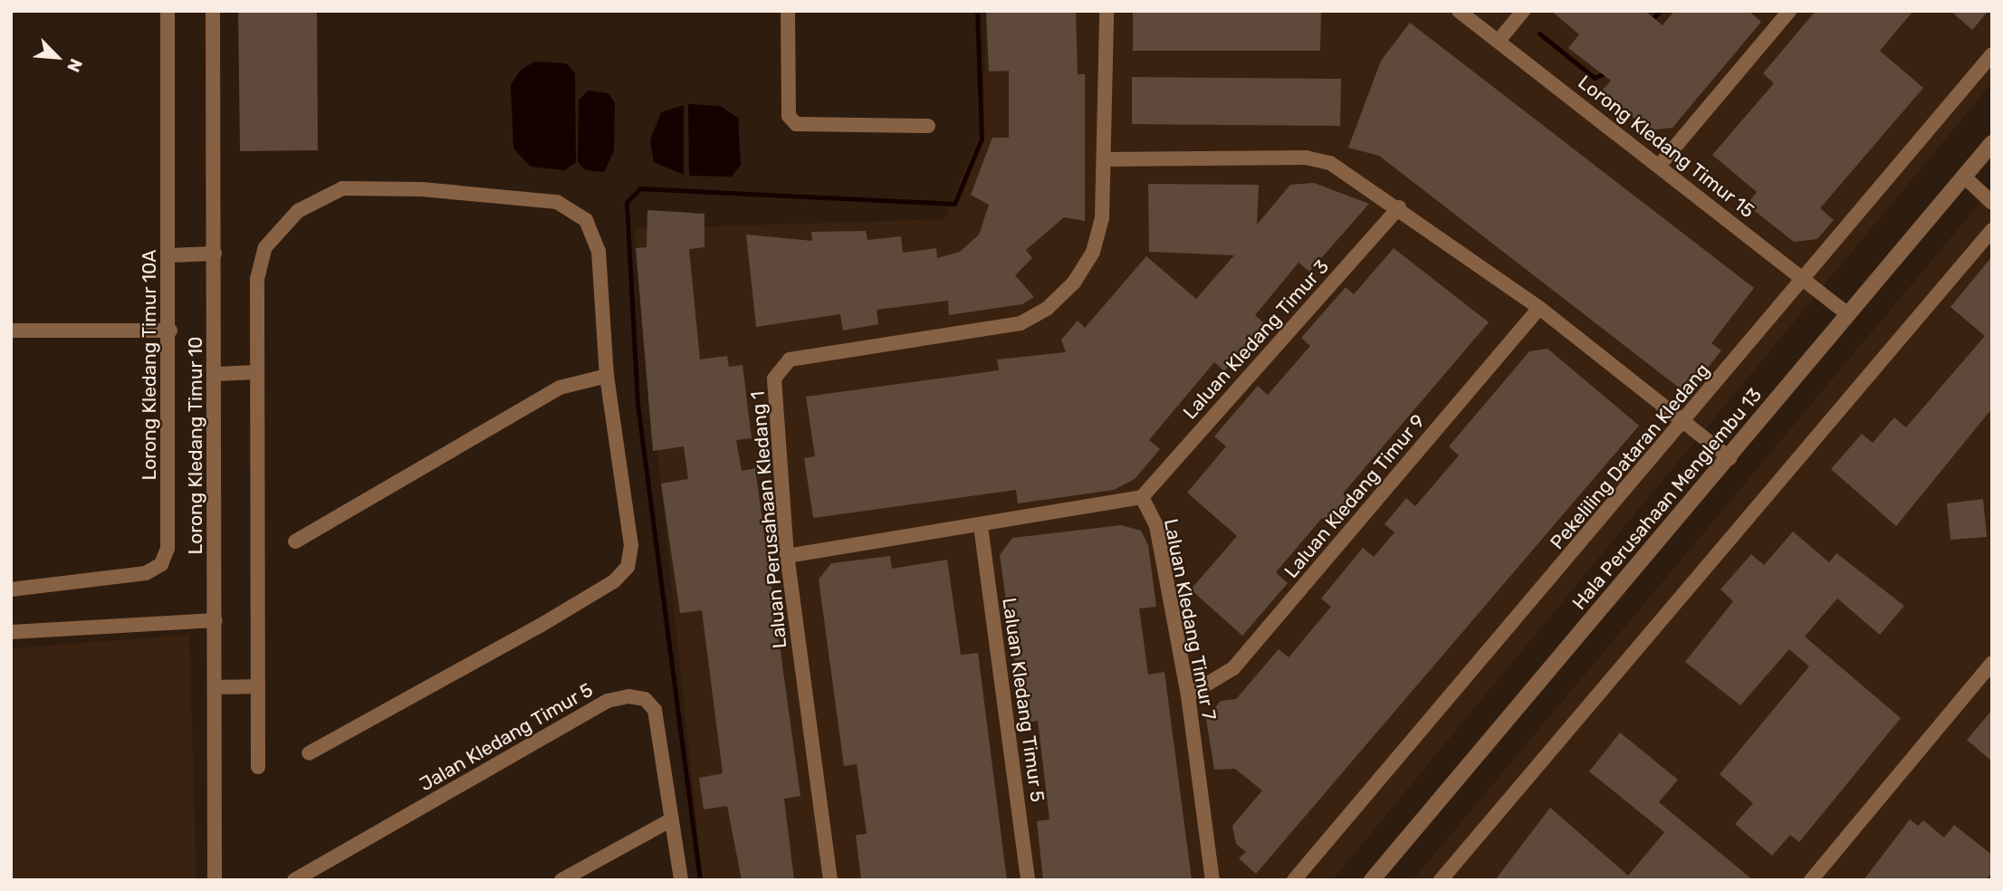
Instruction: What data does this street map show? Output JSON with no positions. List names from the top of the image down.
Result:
{
  "streets": {
    "street": [
      "Lorong Kledang Timur 15",
      "Laluan Kledang Timur 3",
      "Lorong Kledang Timur 10A",
      "Lorong Kledang Timur 10",
      "Pekeliling Dataran Kledang",
      "Laluan Kledang Timur 9",
      "Hala Perusahaan Menglembu 13",
      "Laluan Perusahaan Kledang 1",
      "Laluan Kledang Timur 7",
      "Laluan Kledang Timur 5",
      "Jalan Kledang Timur 5"
    ]
  },
  "crossings": [
    ["Lorong Kledang Timur 15", "Pekeliling Dataran Kledang"],
    ["Lorong Kledang Timur 15", "Hala Perusahaan Menglembu 13"],
    ["Laluan Kledang Timur 3", "Laluan Kledang Timur 7"],
    ["Laluan Kledang Timur 9", "Laluan Kledang Timur 7"]
  ],
  "north": "bottom right"
}
